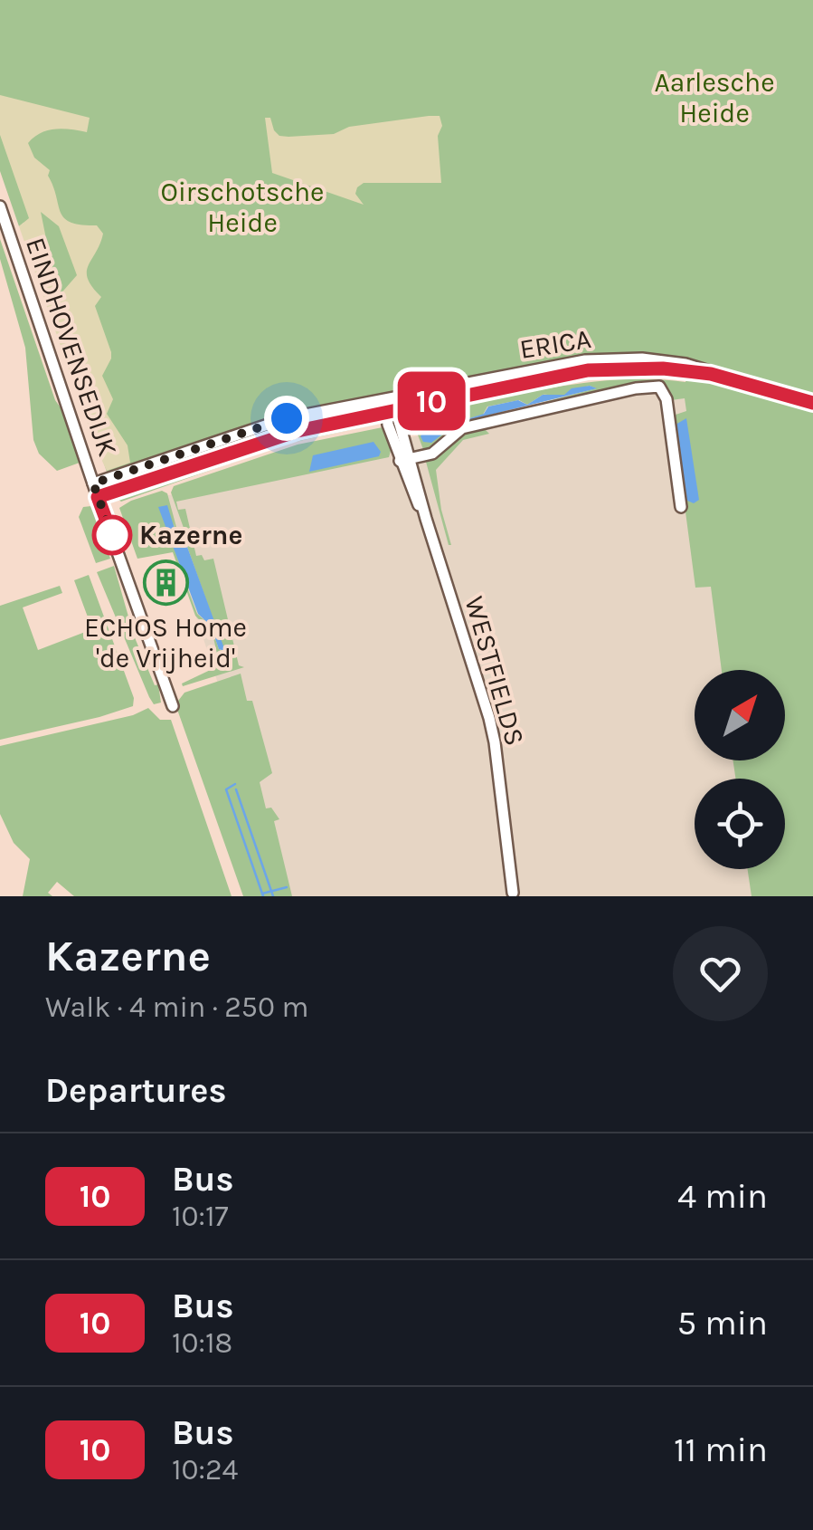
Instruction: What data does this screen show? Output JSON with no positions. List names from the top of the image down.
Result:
{
  "streets": {
    "street": ["ERICA", "EINDHOVENSEDIJK", "WESTFIELDS"]
  },
  "crossings": [
    ["ERICA", "EINDHOVENSEDIJK"],
    ["ERICA", "WESTFIELDS"]
  ],
  "parks": ["Aarlesche Heide", "Oirschotsche Heide"],
  "places": {
    "other": ["Kazerne"],
    "building": ["ECHOS Home 'de Vrijheid'"]
  },
  "lines": ["bus line 10"],
  "north": "top right",
  "page": {
    "on_map": "10",
    "heading": [
      ["Kazerne", "Walk · 4 min · 250 m"],
      "Departures"
    ],
    "list": [
      {
        "mark": "10",
        "name": "Bus",
        "note": "10:17",
        "value": "4 min"
      },
      {
        "mark": "10",
        "name": "Bus",
        "note": "10:18",
        "value": "5 min"
      },
      {
        "mark": "10",
        "name": "Bus",
        "note": "10:24",
        "value": "11 min"
      }
    ]
  }
}
